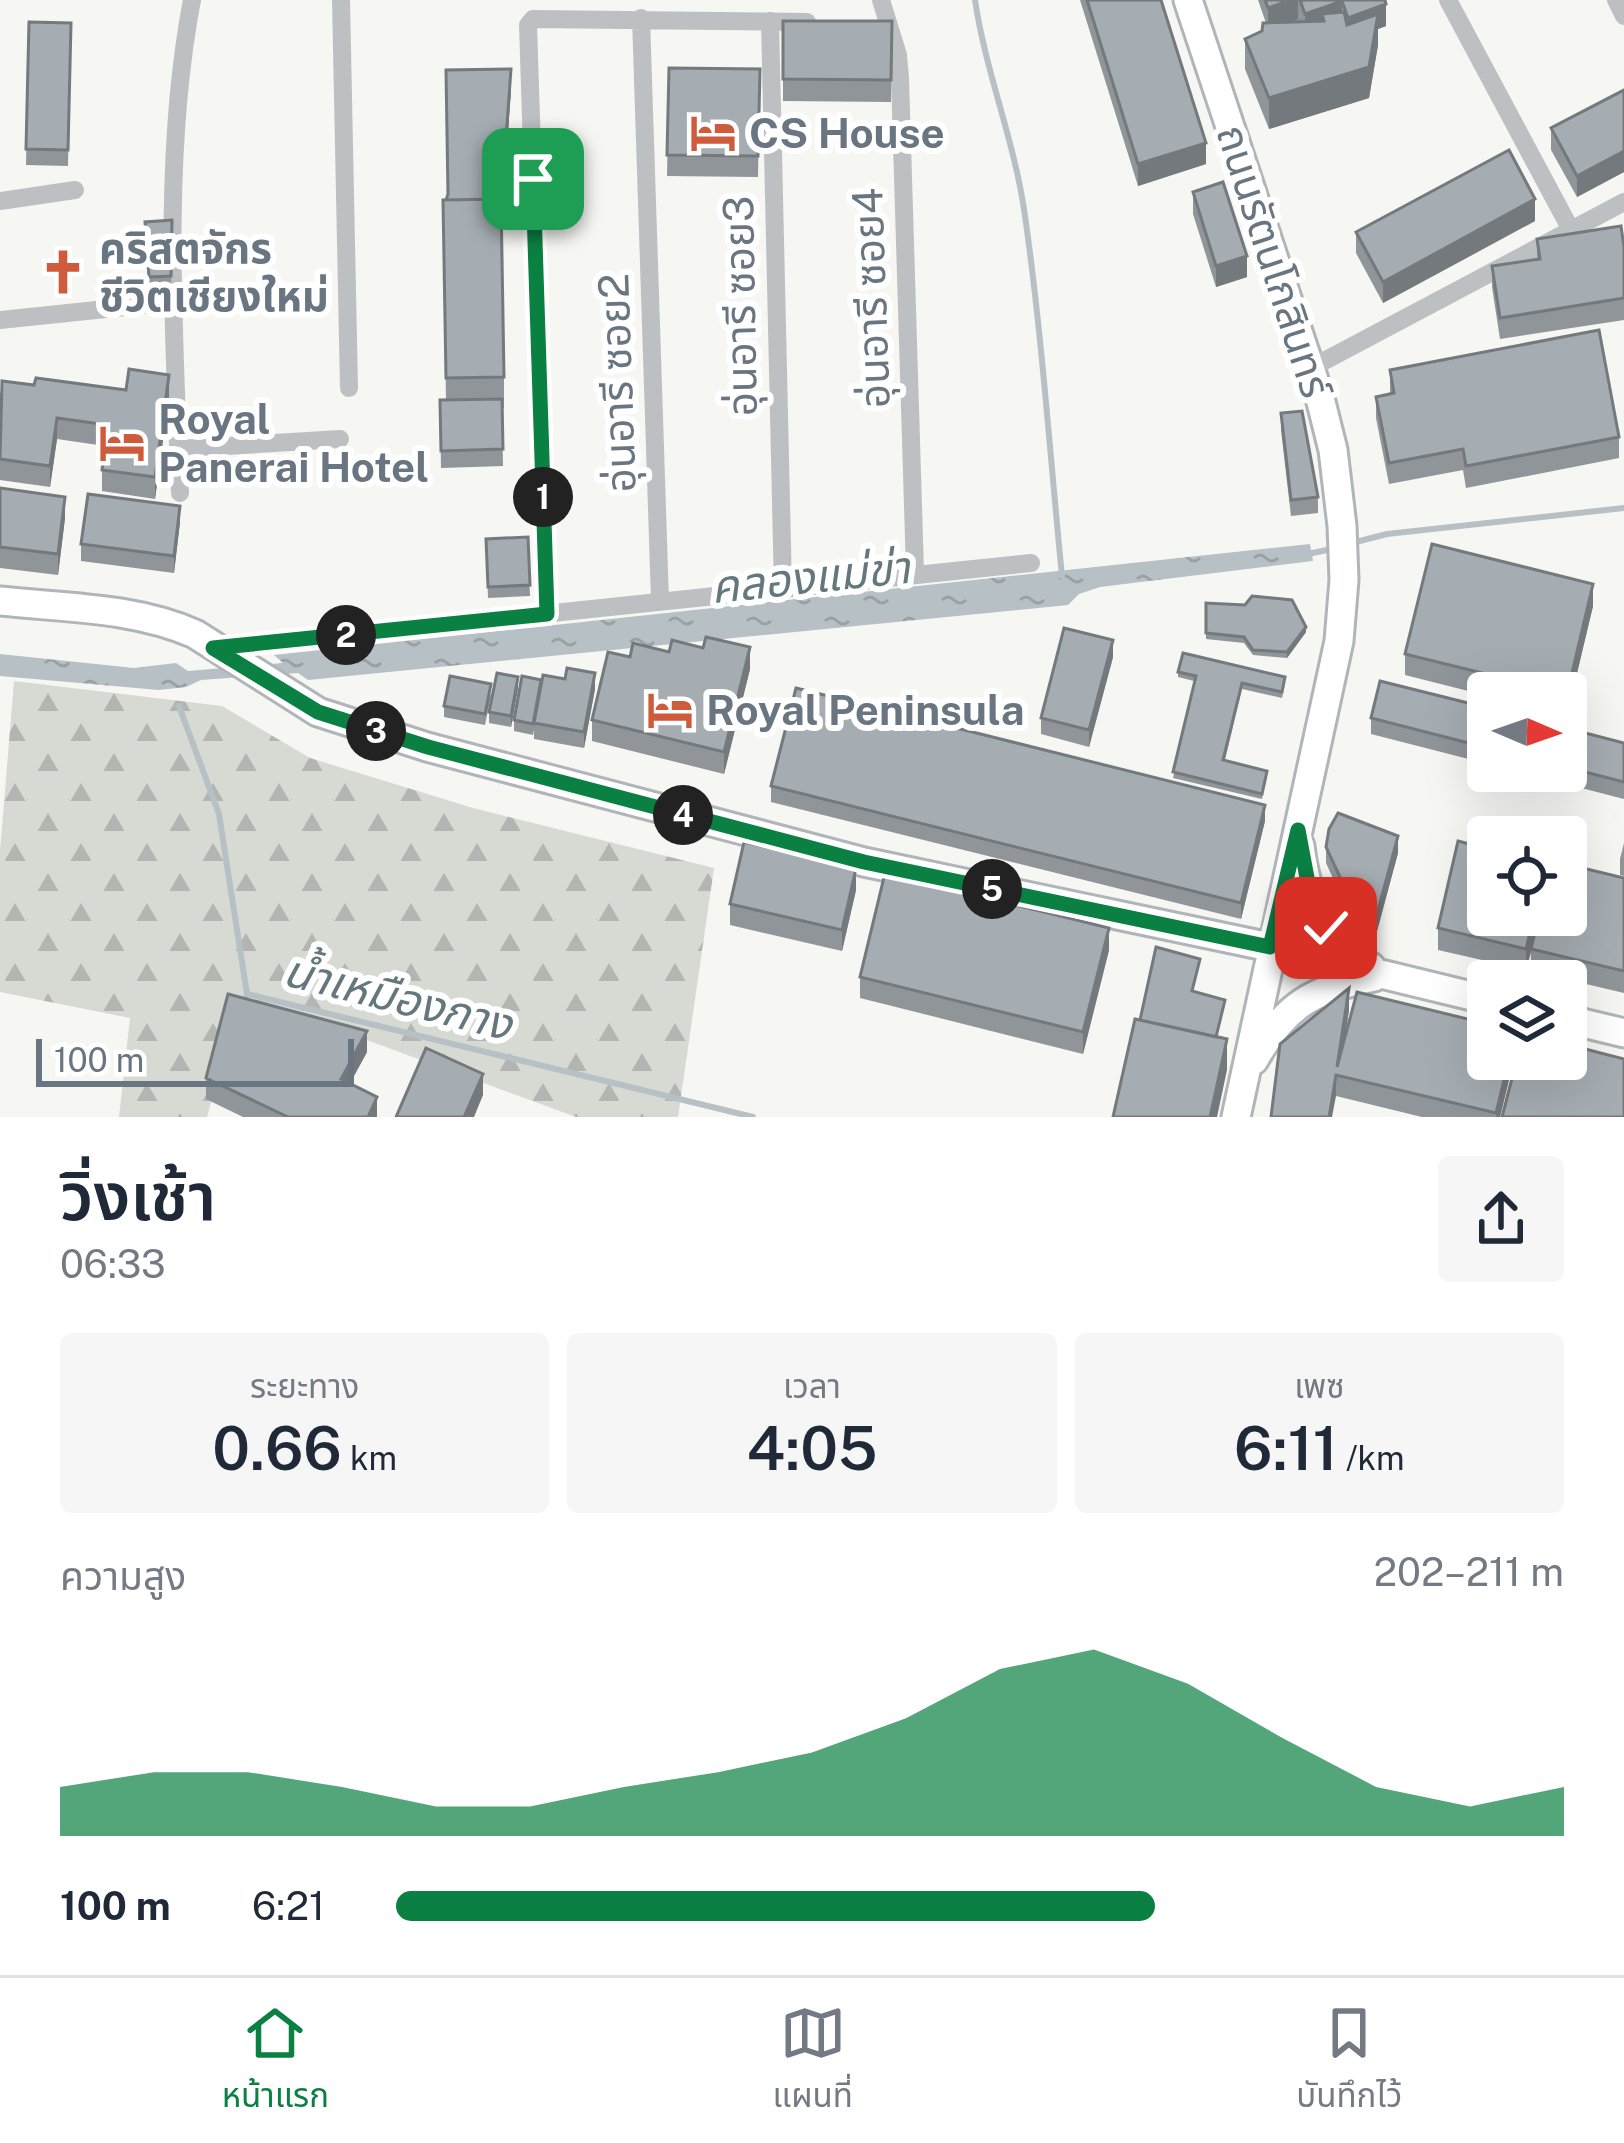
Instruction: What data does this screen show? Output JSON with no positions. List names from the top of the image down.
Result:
{
  "streets": {
    "street": [
      "ถนนรัตนโกสินทร์",
      "อุ่นอารี ซอย4",
      "อุ่นอารี ซอย3",
      "อุ่นอารี ซอย2"
    ]
  },
  "water": ["คลองแม่ข่า", "น้ำเหมืองกาง"],
  "places": {
    "hotel": ["CS House", "Royal Panerai Hotel", "Royal Peninsula"],
    "church": ["คริสตจักร ชีวิตเชียงใหม่"]
  },
  "scale_bar": "100 m",
  "north": "right",
  "page": {
    "pins": [
      "1",
      "2",
      "3",
      "4",
      "5"
    ],
    "scale": "100 m",
    "heading": ["วิ่งเช้า", "06:33"],
    "stats": [
      ["ระยะทาง", "0.66 km"],
      ["เวลา", "4:05"],
      ["เพซ", "6:11 /km"]
    ],
    "chart": ["ความสูง", "202–211 m"],
    "list": [
      {
        "name": "100 m",
        "note": "6:21"
      }
    ],
    "tabs": ["หน้าแรก", "แผนที่", "บันทึกไว้"]
  }
}
